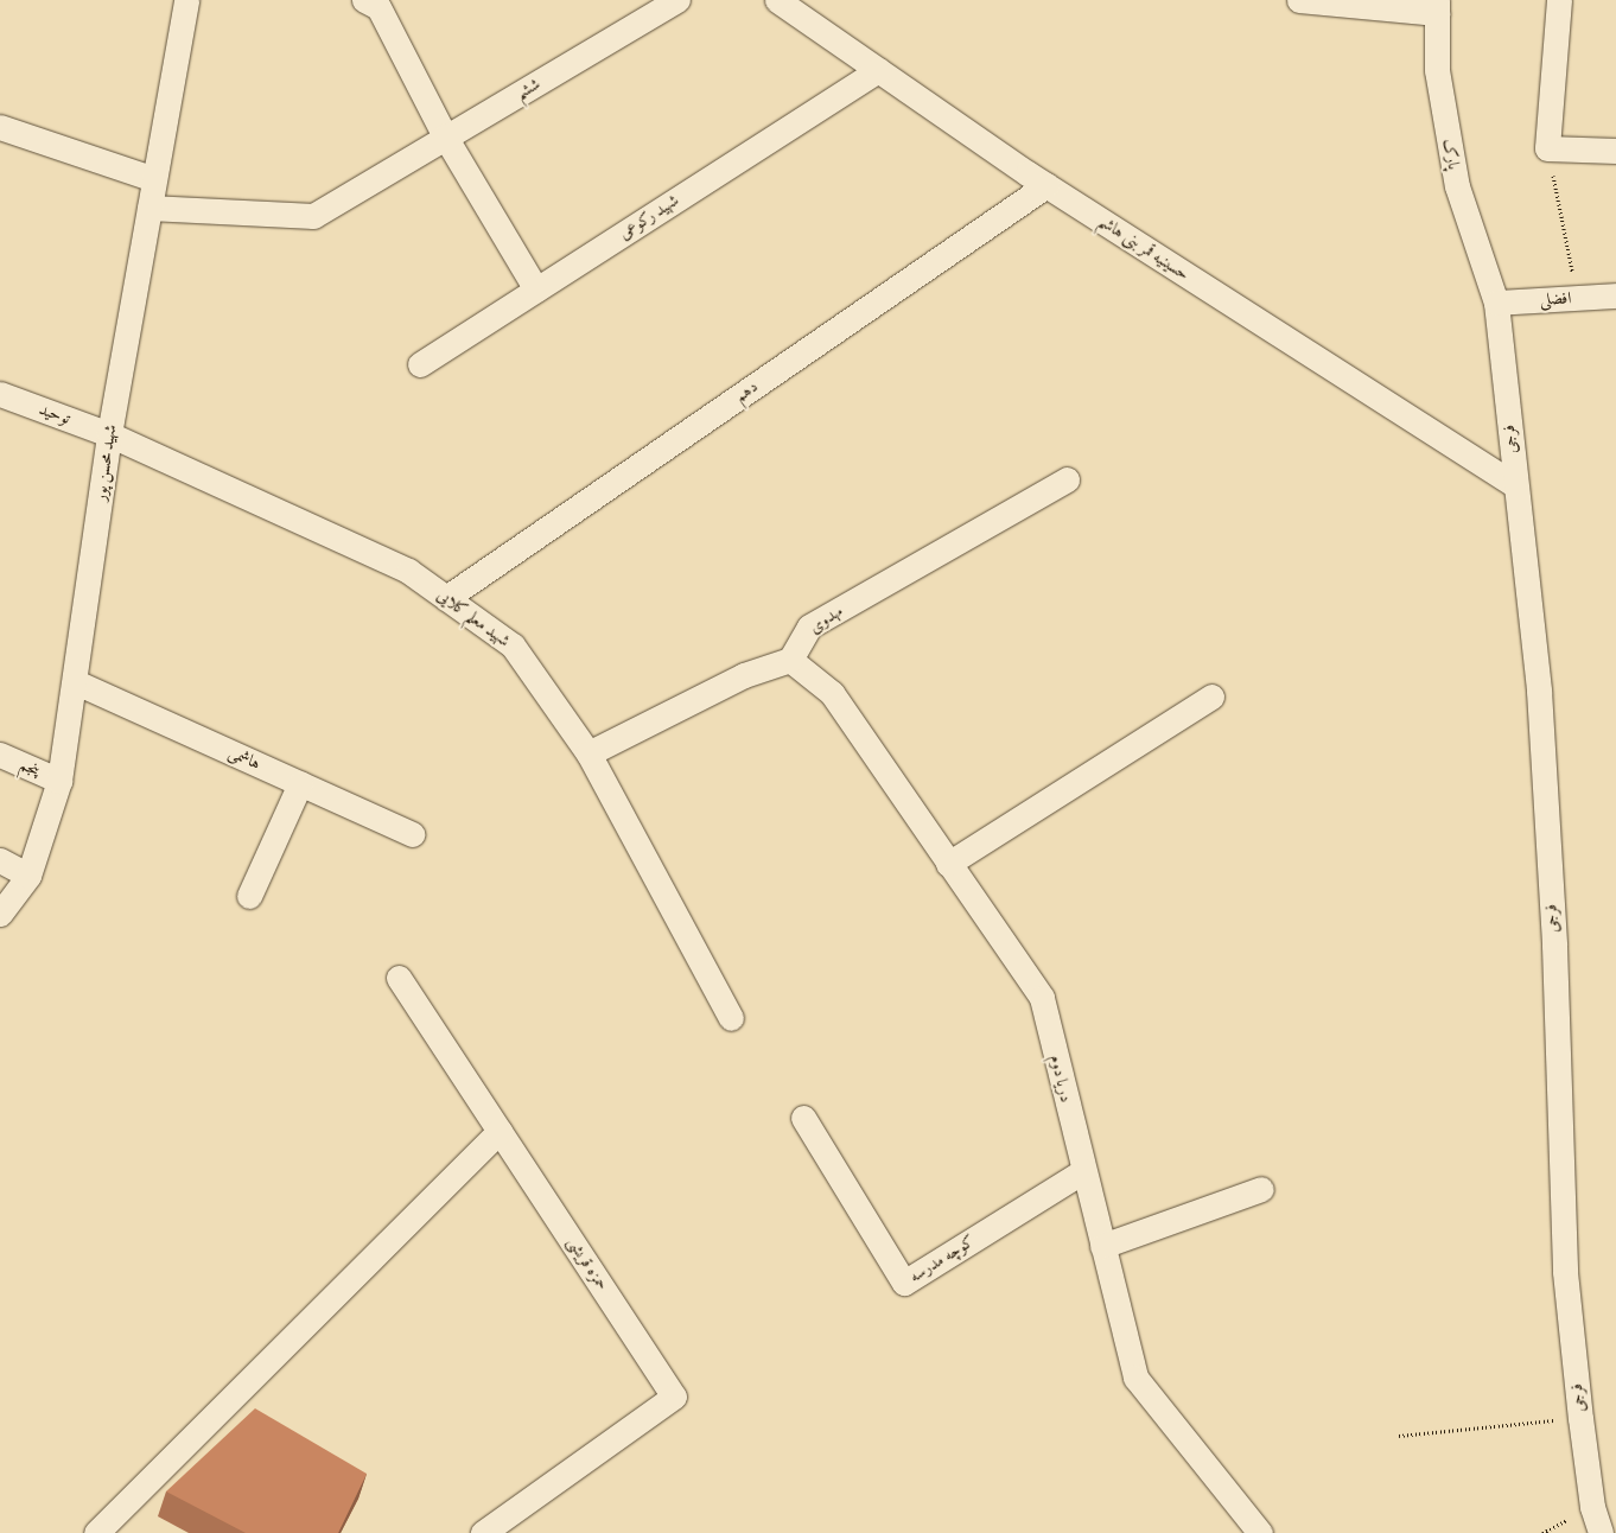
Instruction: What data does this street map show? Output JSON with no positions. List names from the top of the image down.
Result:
{
  "streets": {
    "street": [
      "ششم",
      "پارک",
      "شهید رکوعی",
      "حسینیه قمر بنی هاشم",
      "افضلی",
      "دهم",
      "توحید",
      "فرجی",
      "شهید محسن پور",
      "شهید معلم کلایی",
      "مهدوی",
      "هاشمی",
      "پنجم",
      "دریا دوم",
      "کوچه مدرسه",
      "حمزه قریشی"
    ]
  },
  "crossings": [
    ["ششم", "شهید محسن پور"],
    ["پارک", "افضلی"],
    ["پارک", "فرجی"],
    ["شهید رکوعی", "حسینیه قمر بنی هاشم"],
    ["حسینیه قمر بنی هاشم", "دهم"],
    ["حسینیه قمر بنی هاشم", "فرجی"],
    ["افضلی", "فرجی"],
    ["دهم", "شهید معلم کلایی"],
    ["توحید", "شهید محسن پور"],
    ["توحید", "شهید معلم کلایی"],
    ["شهید محسن پور", "شهید معلم کلایی"],
    ["شهید محسن پور", "هاشمی"],
    ["شهید محسن پور", "پنجم"],
    ["مهدوی", "دریا دوم"],
    ["دریا دوم", "کوچه مدرسه"]
  ]
}
